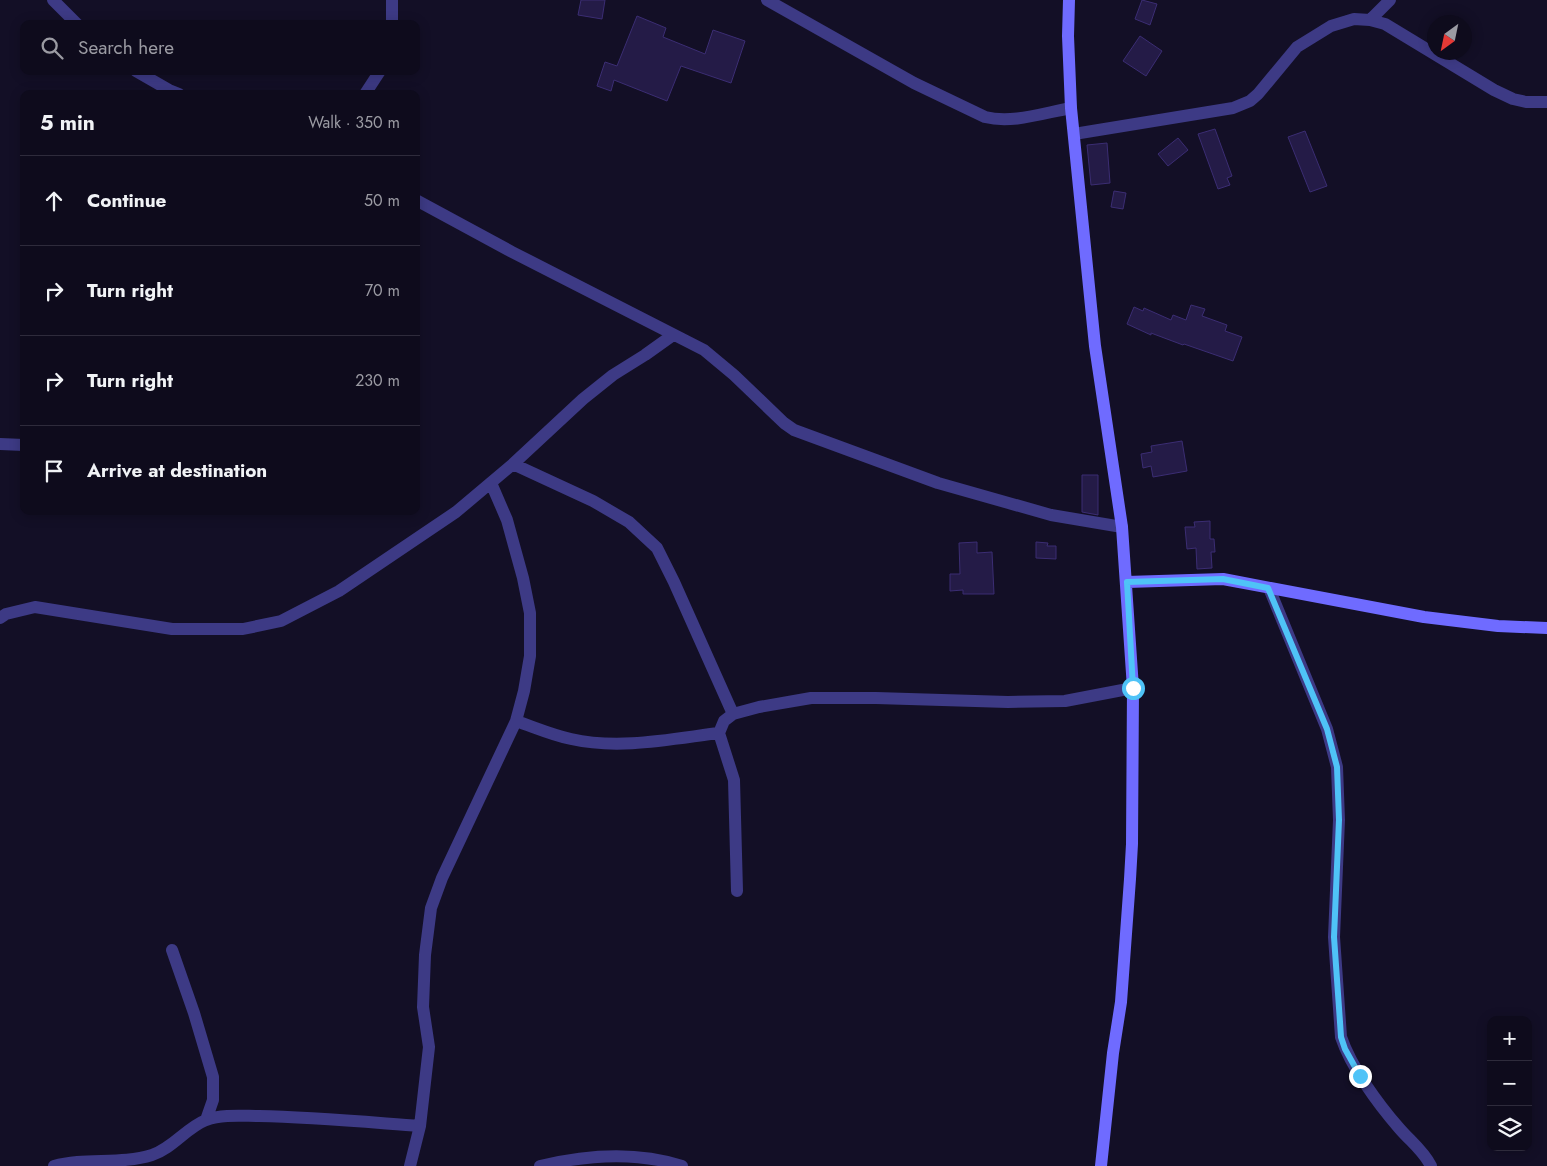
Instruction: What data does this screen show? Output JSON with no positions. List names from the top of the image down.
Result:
{
  "north": "bottom left",
  "page": {
    "search": "Search here",
    "heading": ["5 min", "Walk · 350 m"],
    "list": [
      ["Continue", "50 m"],
      ["Turn right", "70 m"],
      ["Turn right", "230 m"],
      "Arrive at destination"
    ],
    "map_buttons": ["+", "−"]
  }
}
